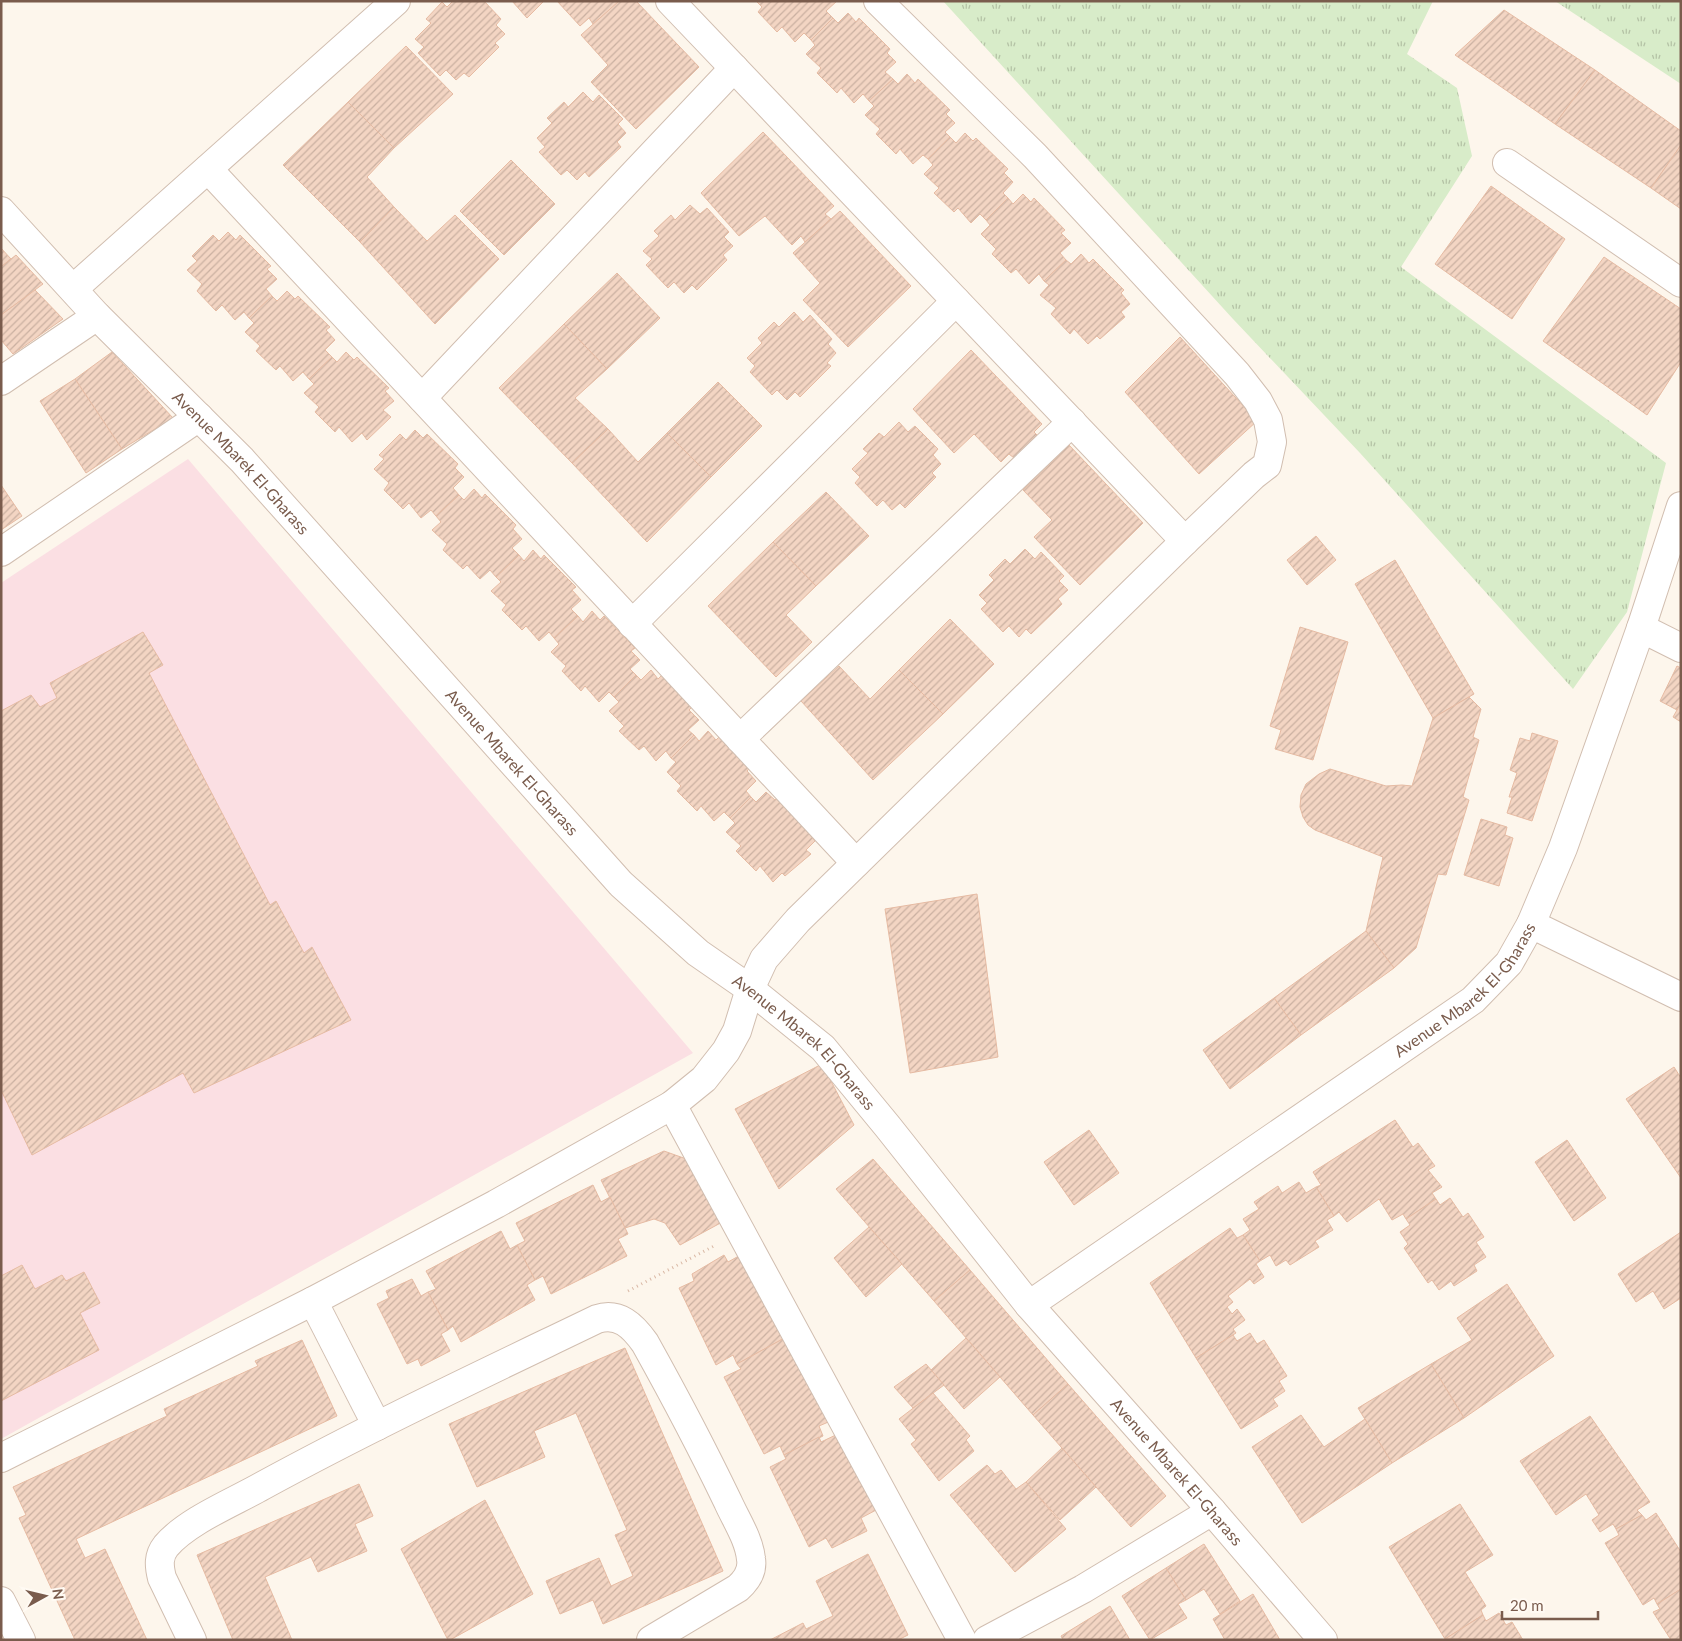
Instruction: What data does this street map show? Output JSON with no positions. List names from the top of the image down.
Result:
{
  "streets": {
    "street": ["Avenue Mbarek El-Gharass"]
  },
  "scale_bar": "20 m",
  "north": "right"
}
